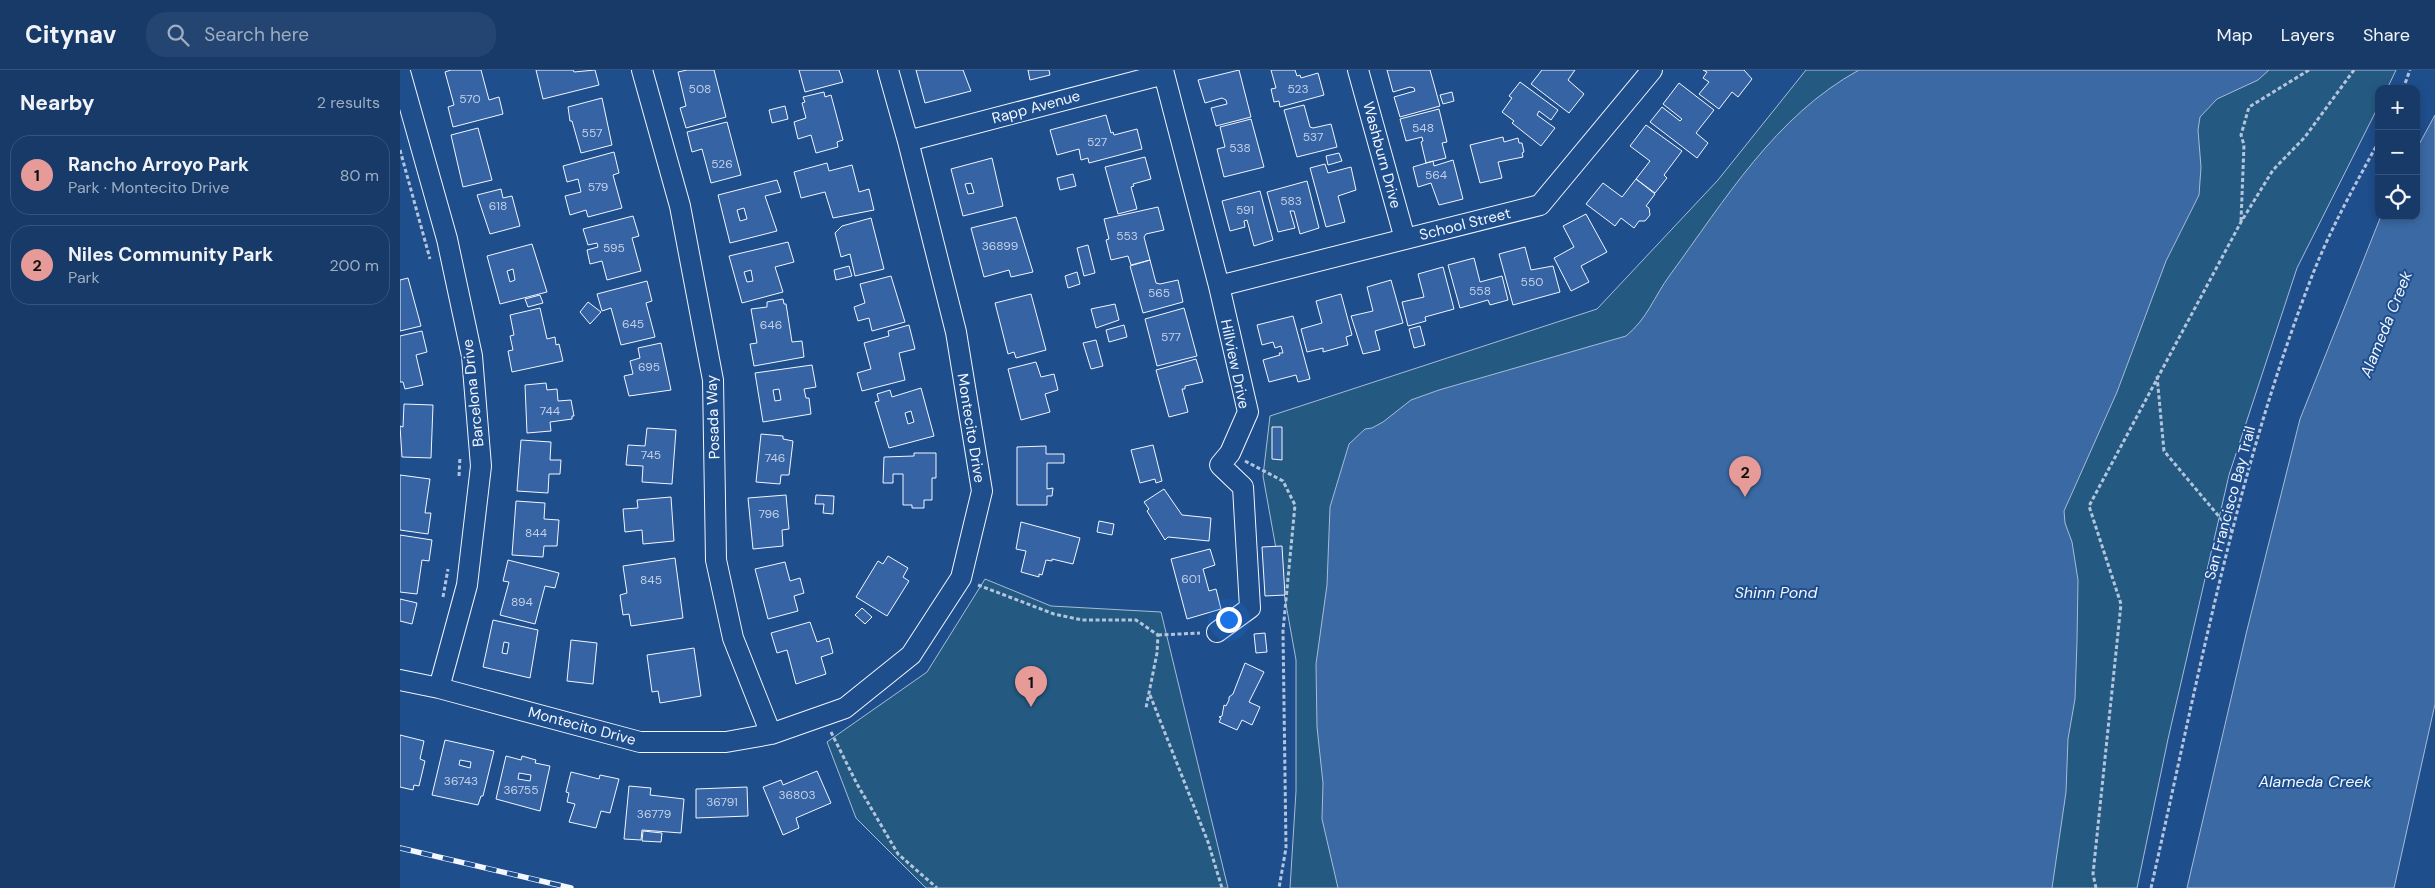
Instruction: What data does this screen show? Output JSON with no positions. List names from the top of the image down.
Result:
{
  "streets": {
    "street": [
      "Rapp Avenue",
      "Washburn Drive",
      "School Street",
      "Hillview Drive",
      "Barcelona Drive",
      "Posada Way",
      "Montecito Drive"
    ],
    "path": ["San Francisco Bay Trail"]
  },
  "crossings": [
    ["Rapp Avenue", "Hillview Drive"],
    ["Rapp Avenue", "Montecito Drive"],
    ["Washburn Drive", "School Street"],
    ["School Street", "Hillview Drive"],
    ["Barcelona Drive", "Montecito Drive"],
    ["Posada Way", "Montecito Drive"]
  ],
  "water": ["Alameda Creek", "Shinn Pond"],
  "house_numbers": [
    "508",
    "523",
    "570",
    "548",
    "557",
    "537",
    "527",
    "538",
    "526",
    "564",
    "579",
    "583",
    "618",
    "591",
    "553",
    "36899",
    "595",
    "550",
    "558",
    "565",
    "645",
    "646",
    "577",
    "695",
    "744",
    "745",
    "746",
    "796",
    "844",
    "601",
    "845",
    "894",
    "36743",
    "36755",
    "36803",
    "36791",
    "36779"
  ],
  "page": {
    "header": "Citynav",
    "search": "Search here",
    "nav": ["Map", "Layers", "Share"],
    "heading": ["Nearby", "2 results"],
    "map_buttons": ["+", "−"],
    "list": [
      {
        "mark": "1",
        "name": "Rancho Arroyo Park",
        "note": "Park · Montecito Drive",
        "value": "80 m"
      },
      {
        "mark": "2",
        "name": "Niles Community Park",
        "note": "Park",
        "value": "200 m"
      }
    ],
    "pins": ["2", "1"]
  }
}
